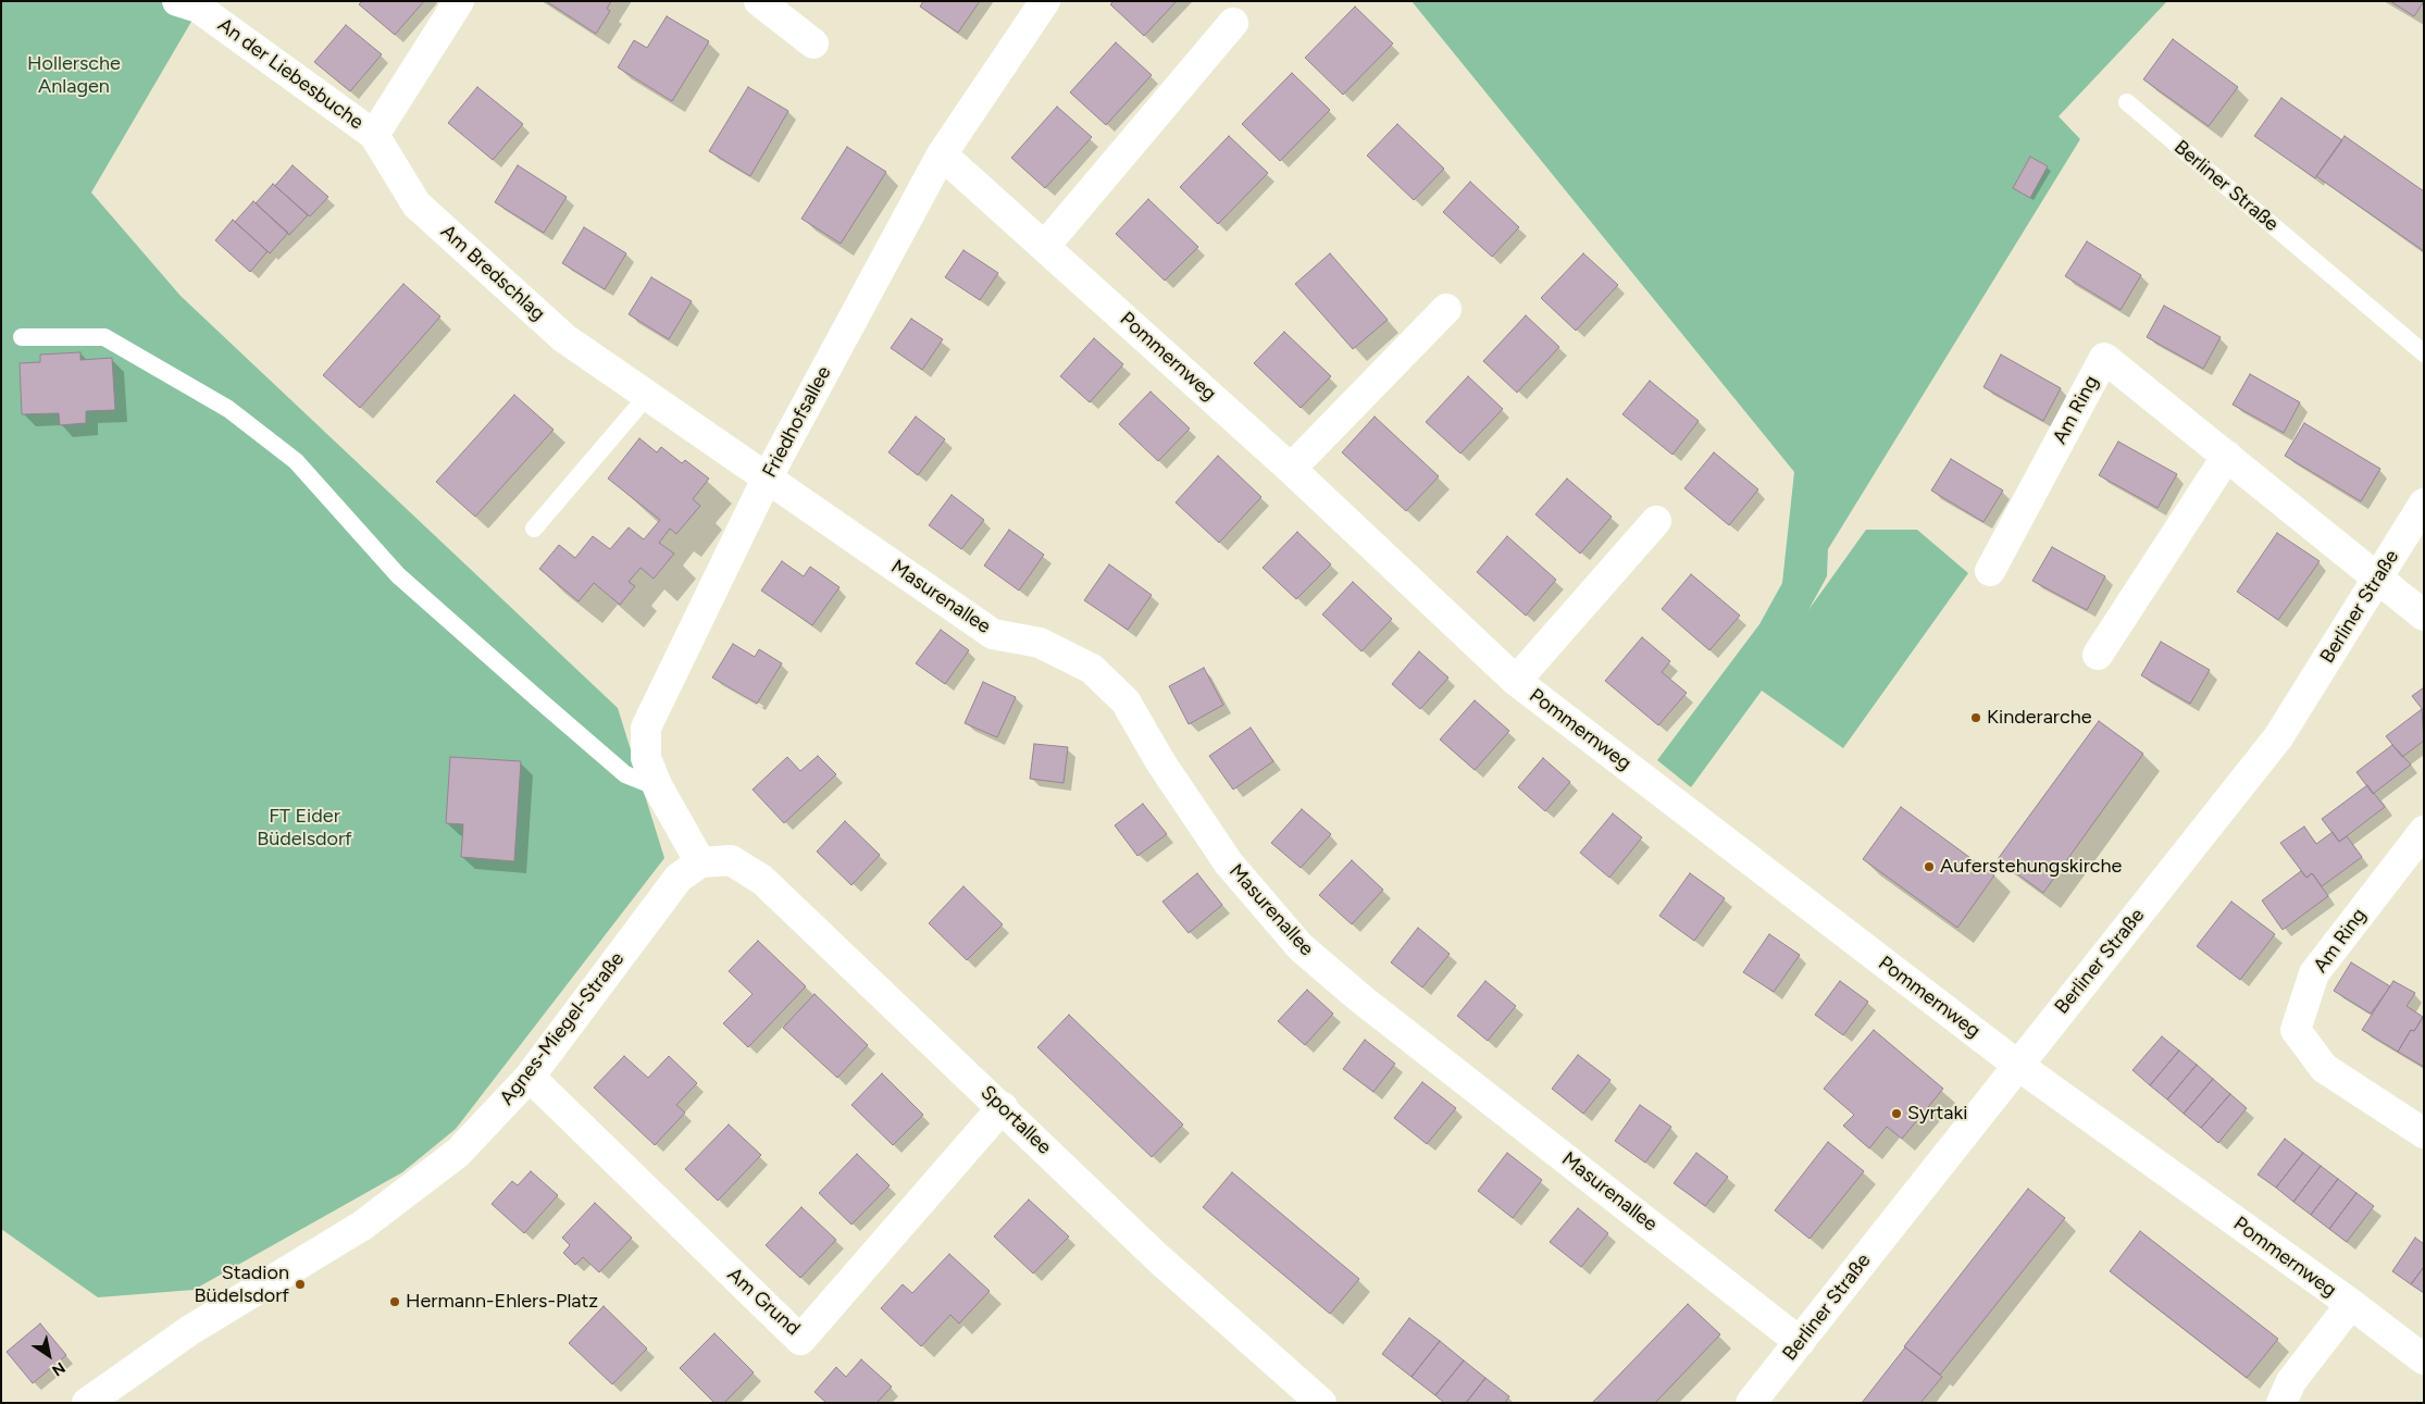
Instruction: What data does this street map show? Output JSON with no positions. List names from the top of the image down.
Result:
{
  "streets": {
    "street": [
      "An der Liebesbuche",
      "Berliner Straße",
      "Am Bredschlag",
      "Pommernweg",
      "Am Ring",
      "Friedhofsallee",
      "Masurenallee",
      "Agnes-Miegel-Straße",
      "Sportallee",
      "Am Grund"
    ]
  },
  "crossings": [
    ["An der Liebesbuche", "Am Bredschlag"],
    ["Berliner Straße", "Pommernweg"],
    ["Berliner Straße", "Am Ring"],
    ["Berliner Straße", "Masurenallee"],
    ["Am Bredschlag", "Friedhofsallee"],
    ["Am Bredschlag", "Masurenallee"],
    ["Pommernweg", "Friedhofsallee"],
    ["Friedhofsallee", "Masurenallee"],
    ["Friedhofsallee", "Agnes-Miegel-Straße"],
    ["Friedhofsallee", "Sportallee"],
    ["Agnes-Miegel-Straße", "Sportallee"],
    ["Agnes-Miegel-Straße", "Am Grund"],
    ["Sportallee", "Am Grund"]
  ],
  "parks": ["Hollersche Anlagen", "FT Eider Büdelsdorf"],
  "places": [
    "Kinderarche",
    "Auferstehungskirche",
    "Syrtaki",
    "Stadion Büdelsdorf",
    "Hermann-Ehlers-Platz"
  ],
  "north": "bottom right"
}
